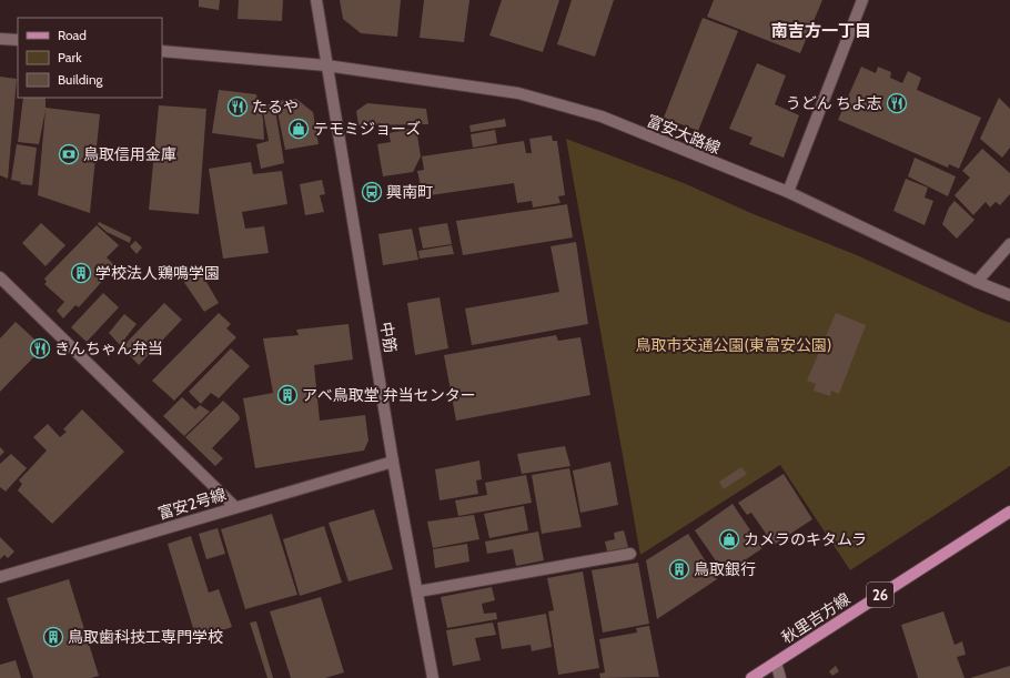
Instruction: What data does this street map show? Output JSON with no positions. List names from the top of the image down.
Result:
{
  "streets": {
    "main road": ["26", "秋里吉方線"],
    "street": ["富安大路線", "中筋", "富安2号線"]
  },
  "crossings": [
    ["富安大路線", "中筋"],
    ["中筋", "富安2号線"]
  ],
  "districts": ["南吉方一丁目"],
  "parks": ["鳥取市交通公園(東富安公園)"],
  "places": {
    "restaurant": ["うどん ちよ志", "たるや", "きんちゃん弁当"],
    "shop": ["テモミジョーズ", "カメラのキタムラ"],
    "bank": ["鳥取信用金庫"],
    "bus stop": ["興南町"],
    "building": [
      "学校法人鶏鳴学園",
      "アベ鳥取堂 弁当センター",
      "鳥取銀行",
      "鳥取歯科技工専門学校"
    ]
  },
  "legend": ["Road", "Park", "Building"]
}
